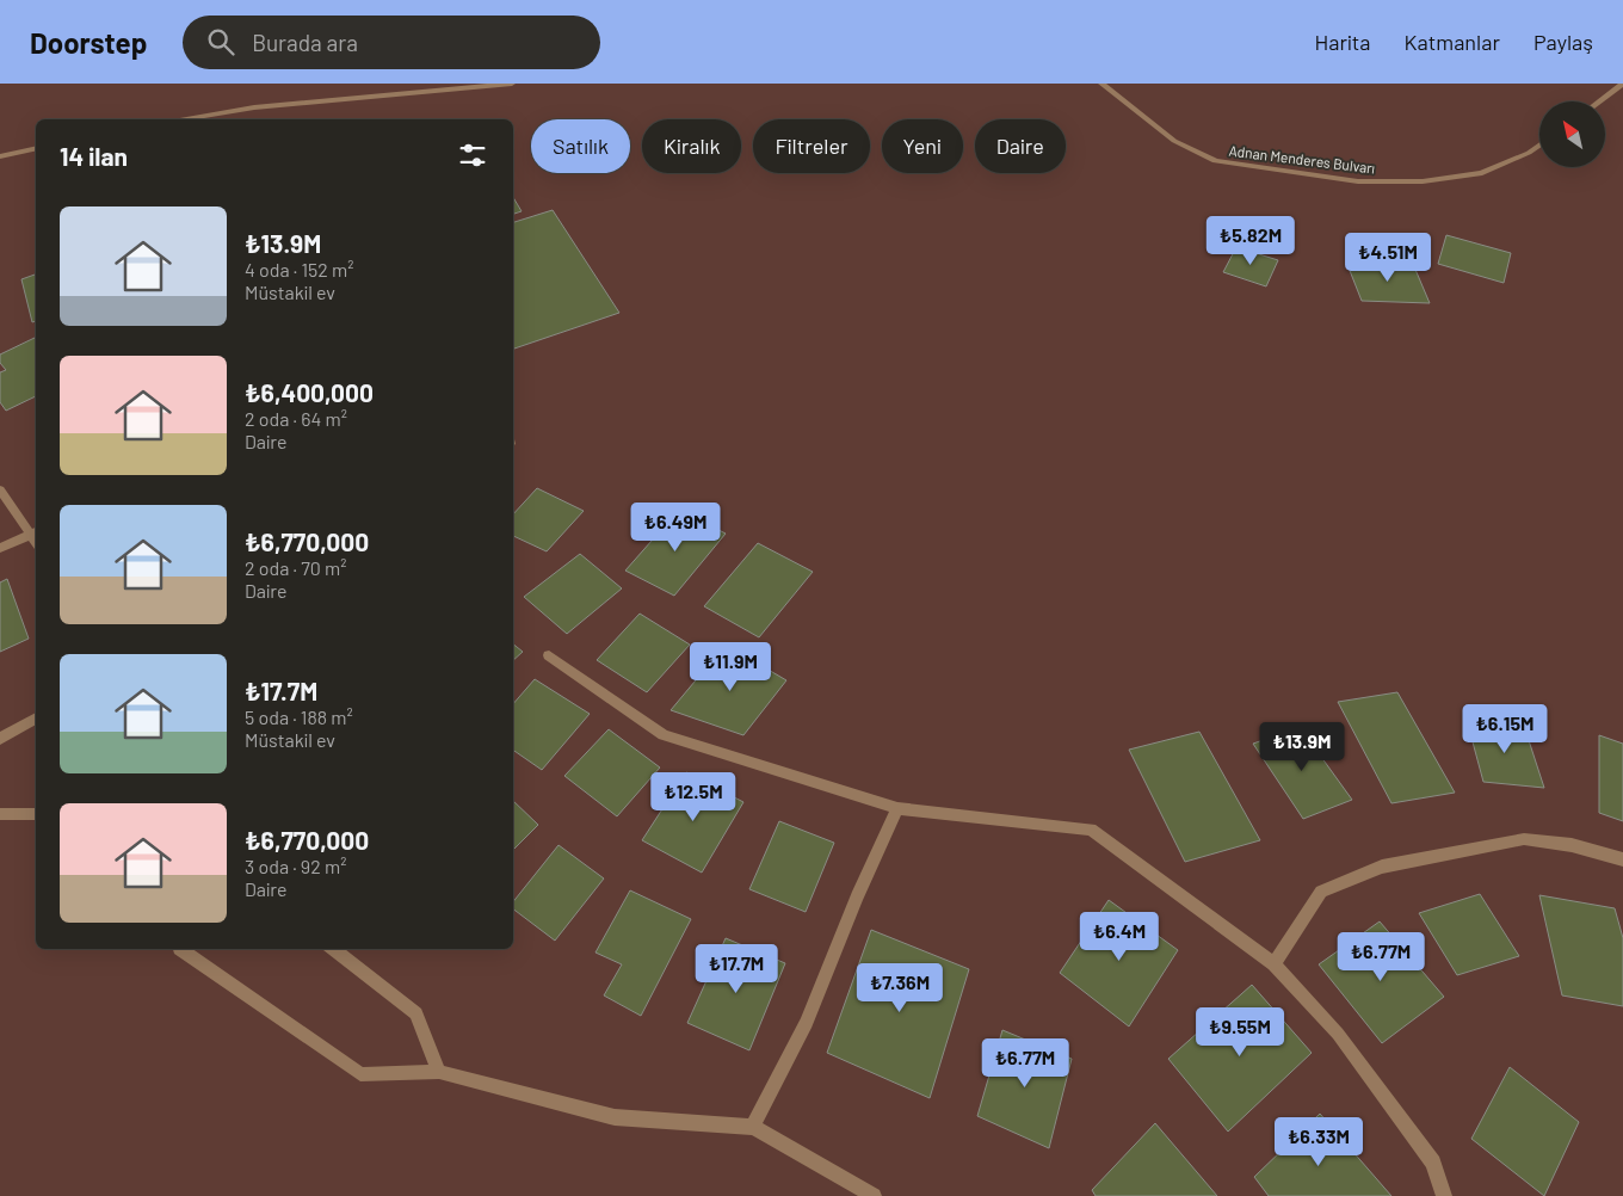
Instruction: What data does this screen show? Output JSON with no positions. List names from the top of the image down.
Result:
{
  "streets": {
    "street": ["Adnan Menderes Bulvarı"]
  },
  "north": "top left",
  "page": {
    "header": "Doorstep",
    "search": "Burada ara",
    "nav": ["Harita", "Katmanlar", "Paylaş"],
    "chip": [
      "Satılık",
      "Kiralık",
      "Filtreler",
      "Yeni",
      "Daire"
    ],
    "heading": "14 ilan",
    "list": [
      {
        "name": "₺13.9M",
        "note": "4 oda · 152 m² · Müstakil ev"
      },
      {
        "name": "₺6,400,000",
        "note": "2 oda · 64 m² · Daire"
      },
      {
        "name": "₺6,770,000",
        "note": "2 oda · 70 m² · Daire"
      },
      {
        "name": "₺17.7M",
        "note": "5 oda · 188 m² · Müstakil ev"
      },
      {
        "name": "₺6,770,000",
        "note": "3 oda · 92 m² · Daire"
      }
    ],
    "price": [
      "₺5.82M",
      "₺4.51M",
      "₺6.49M",
      "₺11.9M",
      "₺6.15M",
      "₺13.9M",
      "₺12.5M",
      "₺6.4M",
      "₺6.77M",
      "₺17.7M",
      "₺7.36M",
      "₺9.55M",
      "₺6.77M",
      "₺6.33M"
    ]
  }
}
